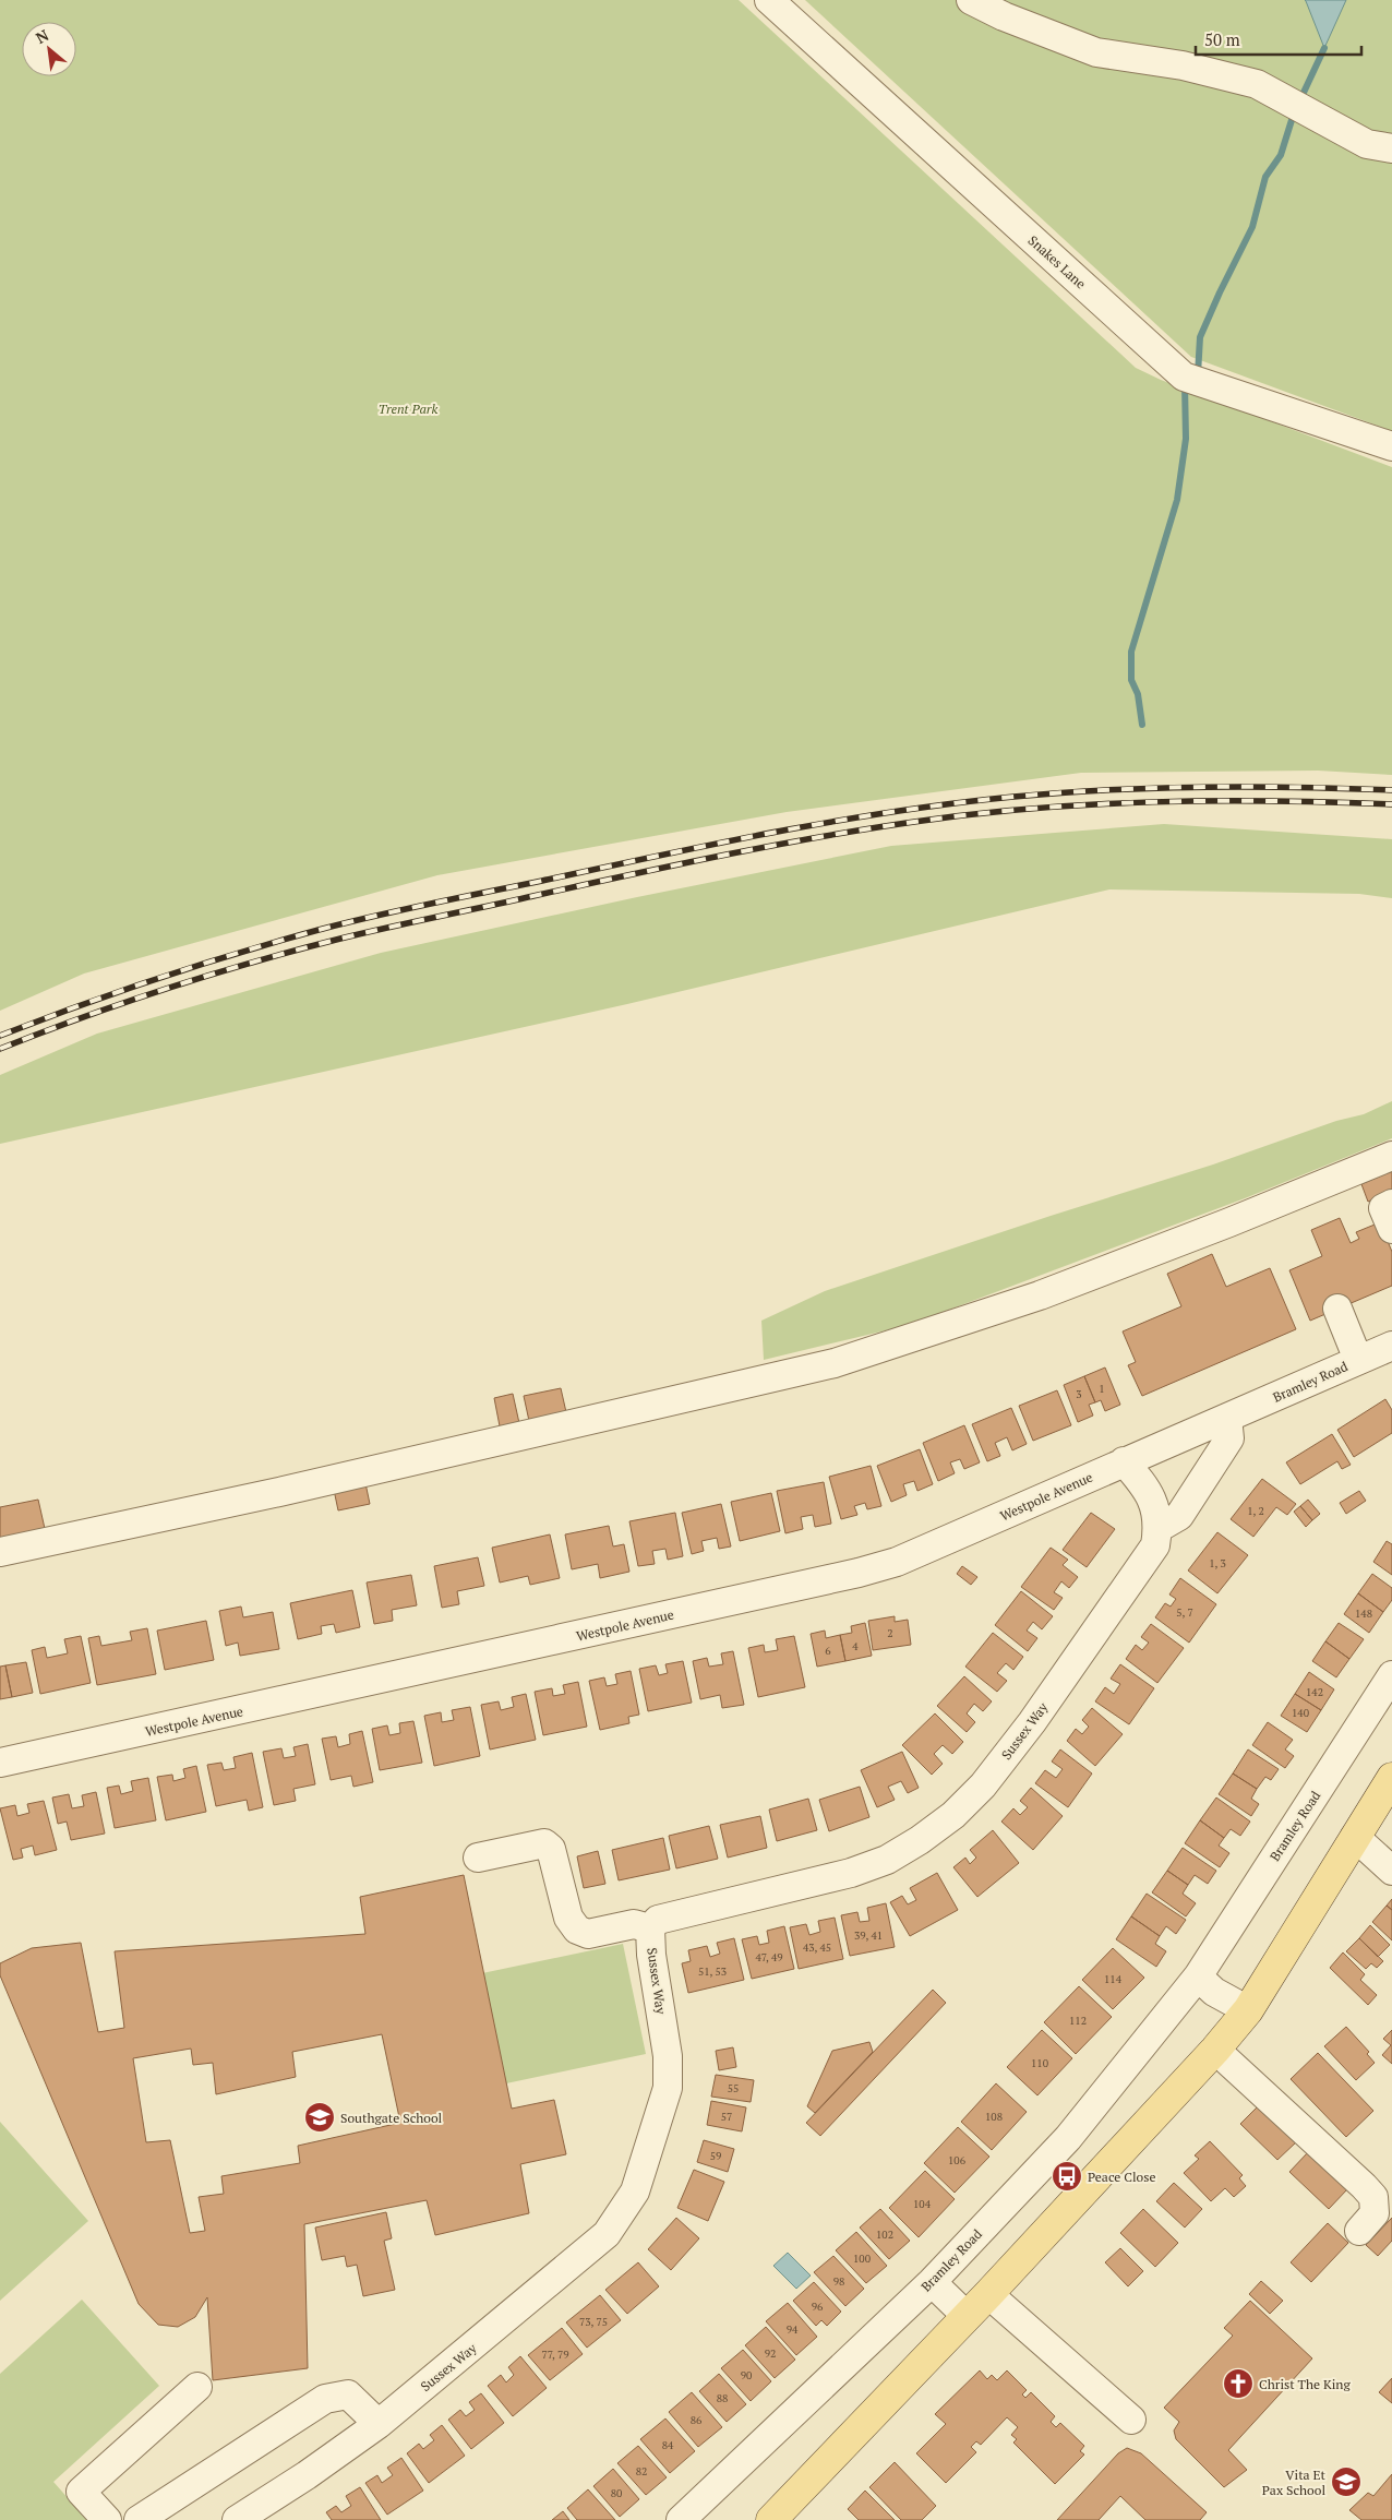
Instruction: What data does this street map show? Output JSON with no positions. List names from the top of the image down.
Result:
{
  "streets": {
    "street": [
      "Snakes Lane",
      "Bramley Road",
      "Westpole Avenue",
      "Sussex Way"
    ]
  },
  "crossings": [
    ["Bramley Road", "Westpole Avenue"]
  ],
  "parks": ["Trent Park"],
  "places": {
    "school or university": ["Southgate School", "Vita Et Pax School"],
    "bus stop": ["Peace Close"],
    "church": ["Christ The King"]
  },
  "house_numbers": [
    "1",
    "3",
    "1, 2",
    "1, 3",
    "5, 7",
    "148",
    "2",
    "4",
    "6",
    "142",
    "140",
    "39, 41",
    "43, 45",
    "47, 49",
    "51, 53",
    "114",
    "112",
    "110",
    "55",
    "57",
    "108",
    "59",
    "106",
    "104",
    "102",
    "100",
    "98",
    "96",
    "73, 75",
    "94",
    "92",
    "77, 79",
    "90",
    "88",
    "86",
    "84",
    "82",
    "80"
  ],
  "scale_bar": "50 m",
  "north": "top left"
}
